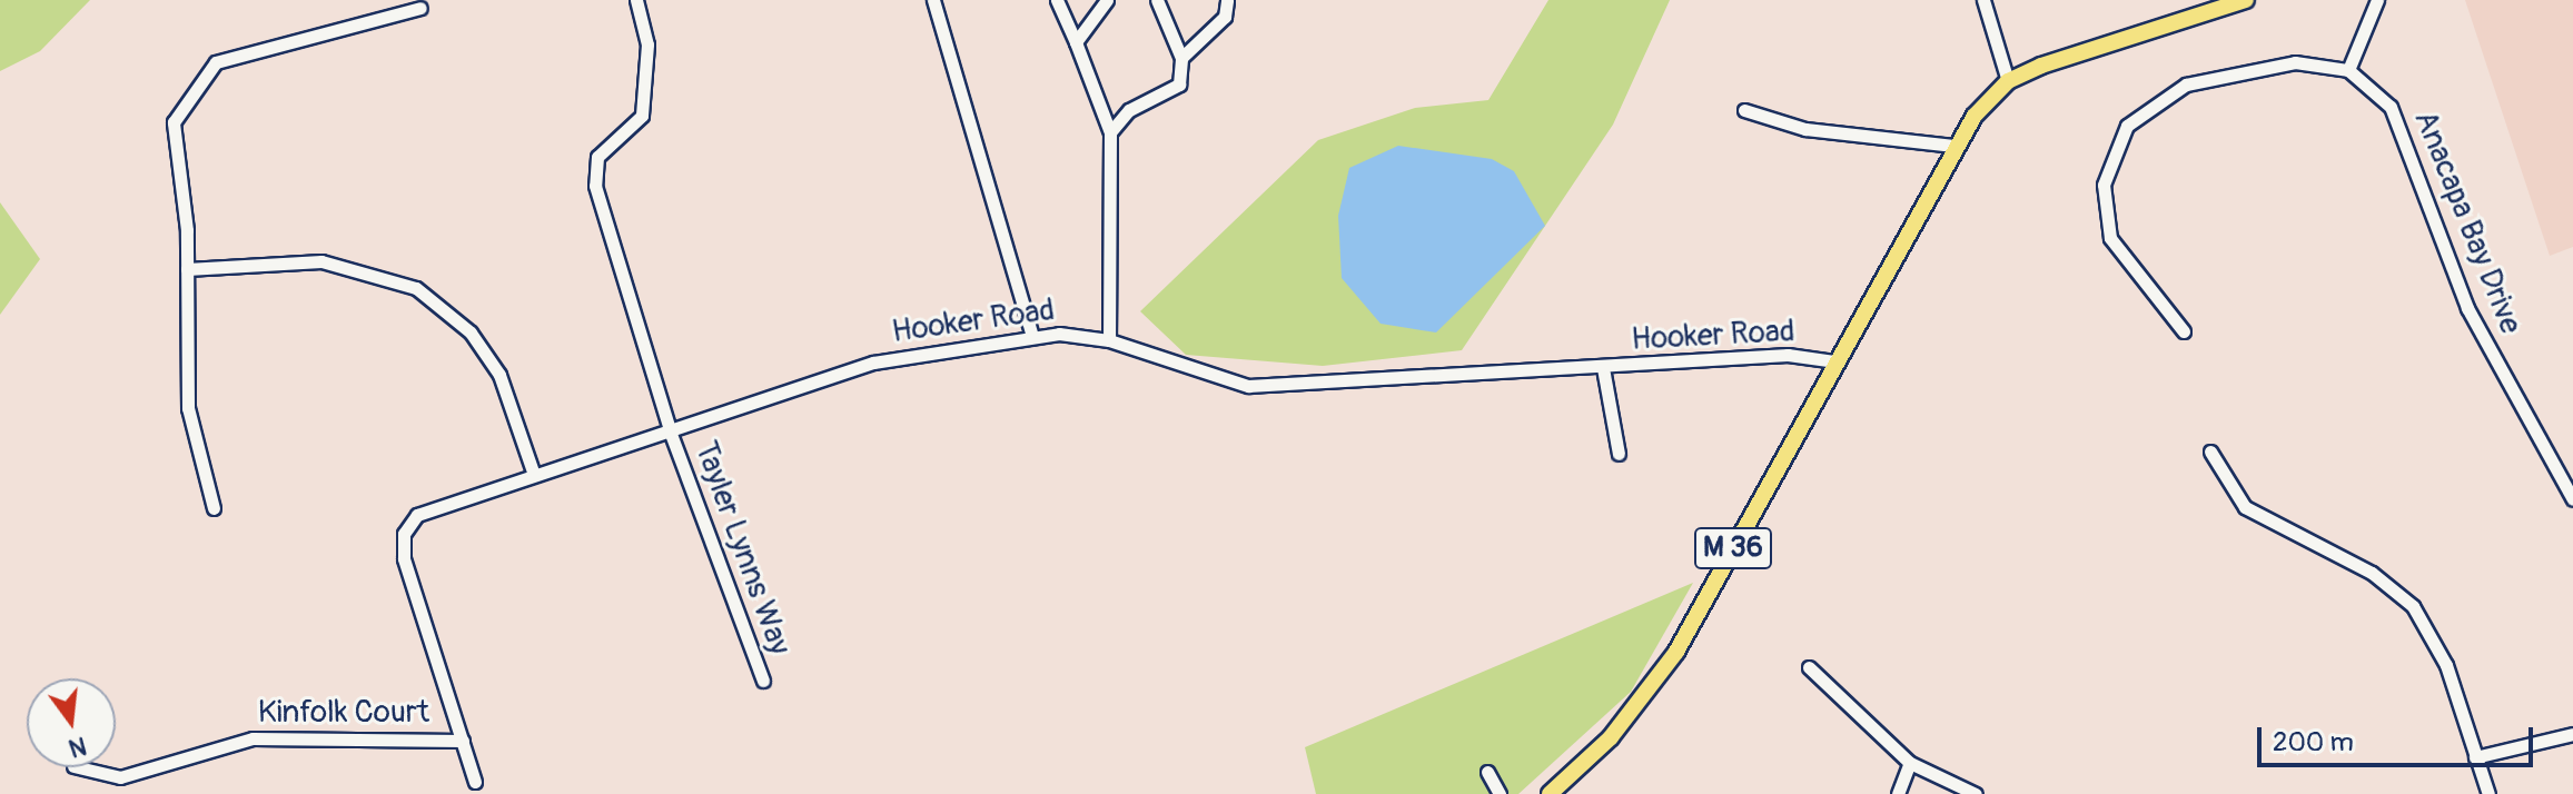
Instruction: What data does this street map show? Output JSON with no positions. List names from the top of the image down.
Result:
{
  "streets": {
    "main road": ["M 36"],
    "street": [
      "Anacapa Bay Drive",
      "Hooker Road",
      "Tayler Lynns Way",
      "Kinfolk Court"
    ]
  },
  "crossings": [
    ["Hooker Road", "Tayler Lynns Way"],
    ["Hooker Road", "M 36"],
    ["Hooker Road", "Kinfolk Court"]
  ],
  "scale_bar": "200 m",
  "north": "bottom"
}
